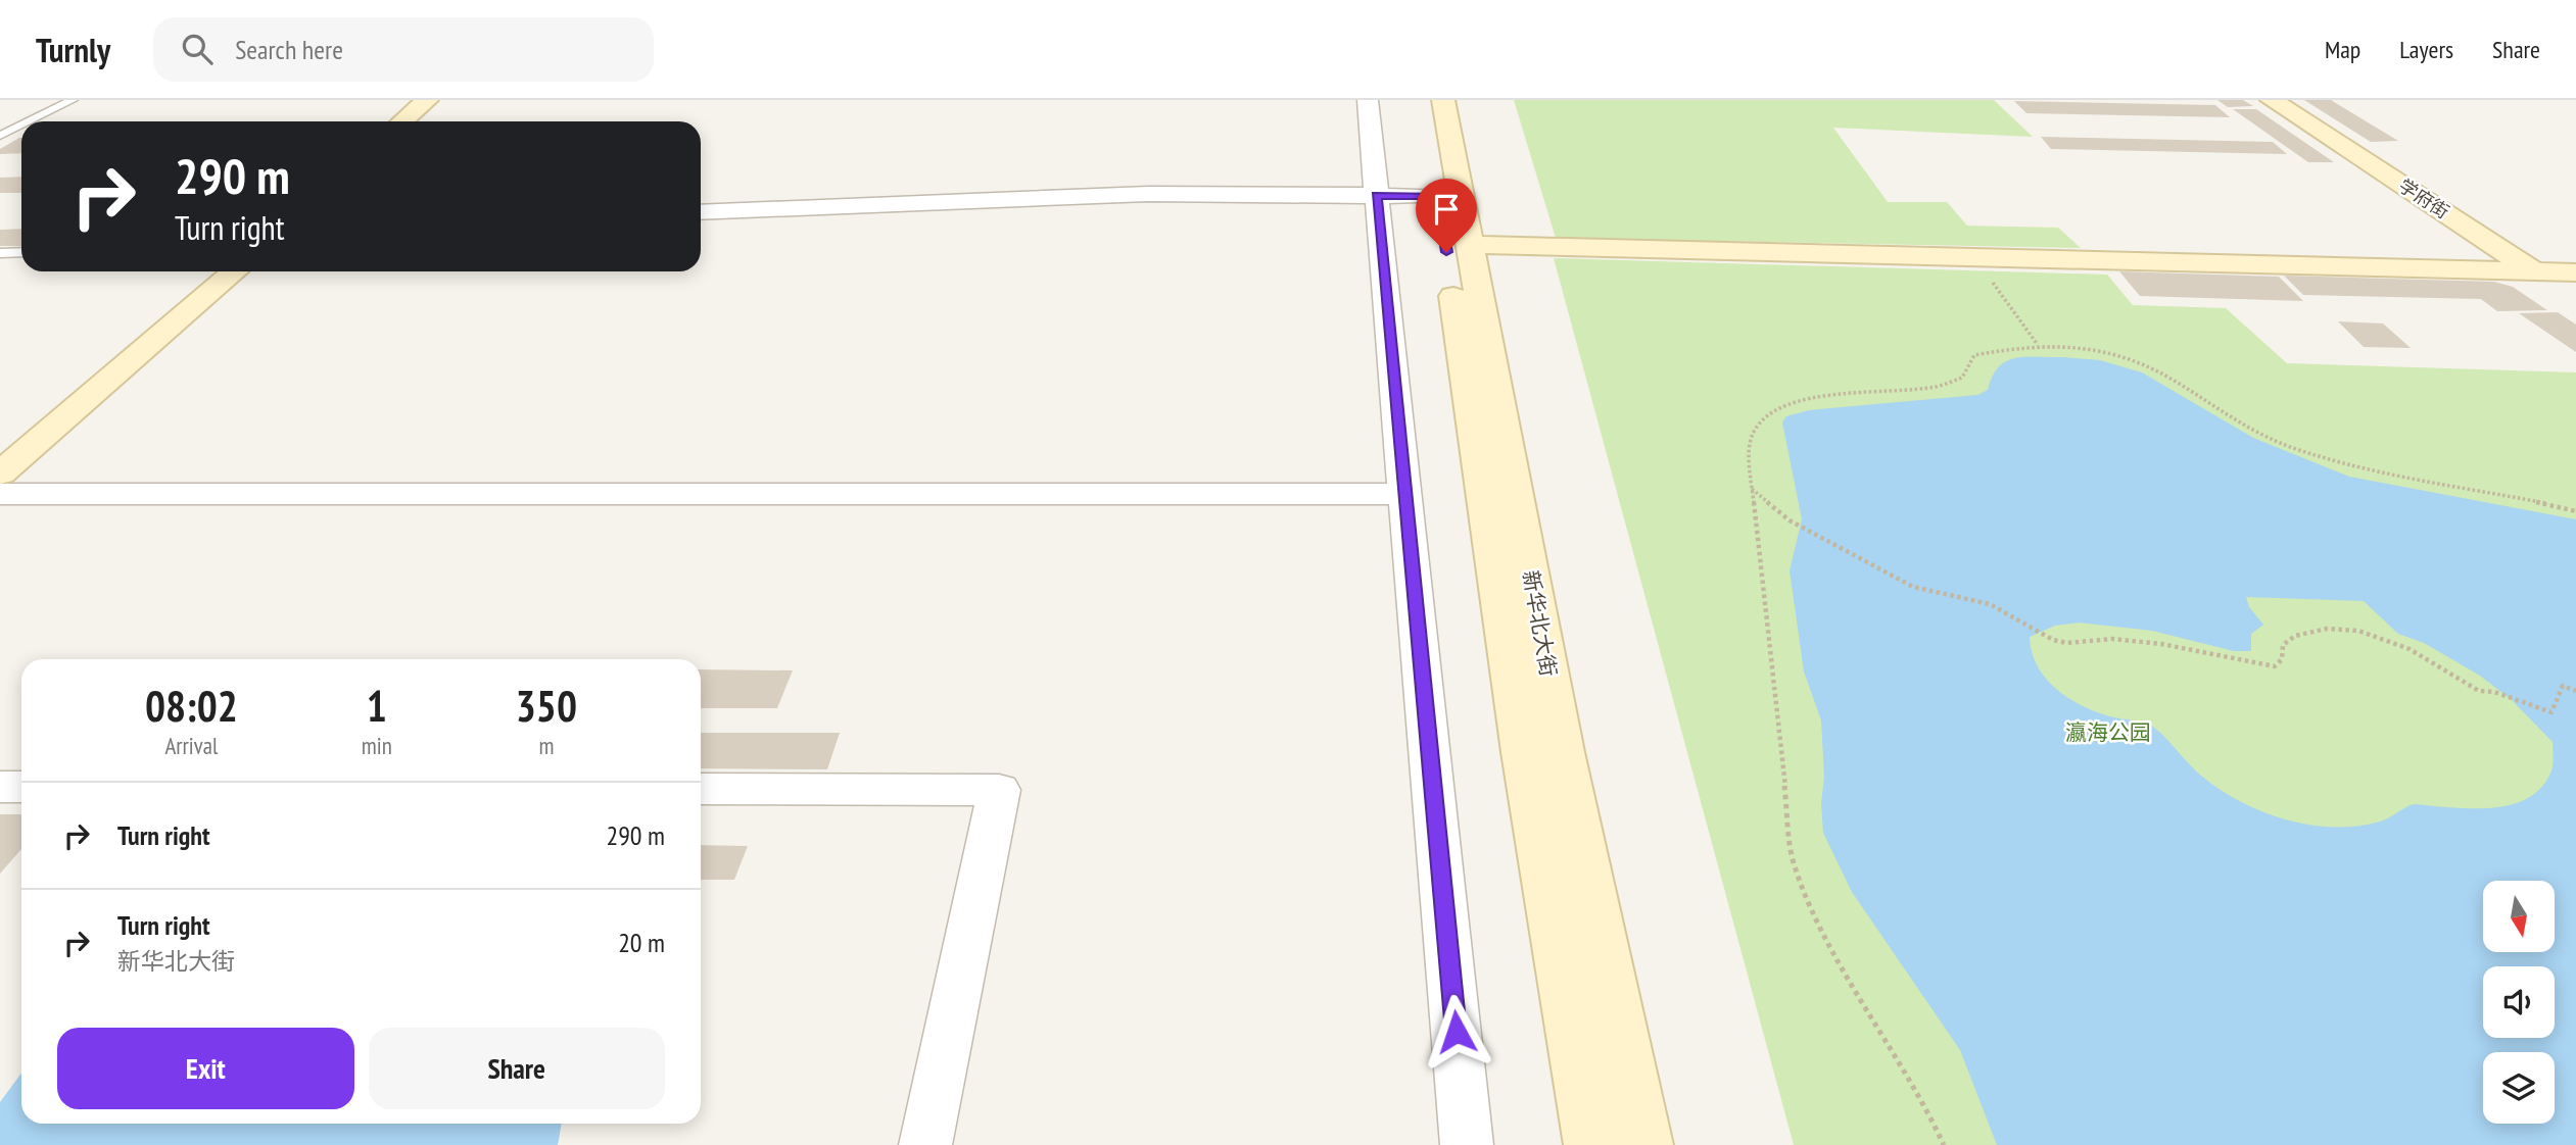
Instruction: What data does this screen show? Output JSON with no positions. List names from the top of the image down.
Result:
{
  "streets": {
    "main road": ["学府街", "新华北大街"]
  },
  "parks": ["瀛海公园"],
  "north": "bottom",
  "page": {
    "header": "Turnly",
    "search": "Search here",
    "nav": ["Map", "Layers", "Share"],
    "turn": ["290 m", "Turn right"],
    "eta": [
      "08:02",
      "Arrival",
      "1",
      "min",
      "350",
      "m"
    ],
    "list": [
      {
        "name": "Turn right",
        "value": "290 m"
      },
      {
        "name": "Turn right",
        "note": "新华北大街",
        "value": "20 m"
      }
    ],
    "buttons": ["Exit", "Share"]
  }
}
